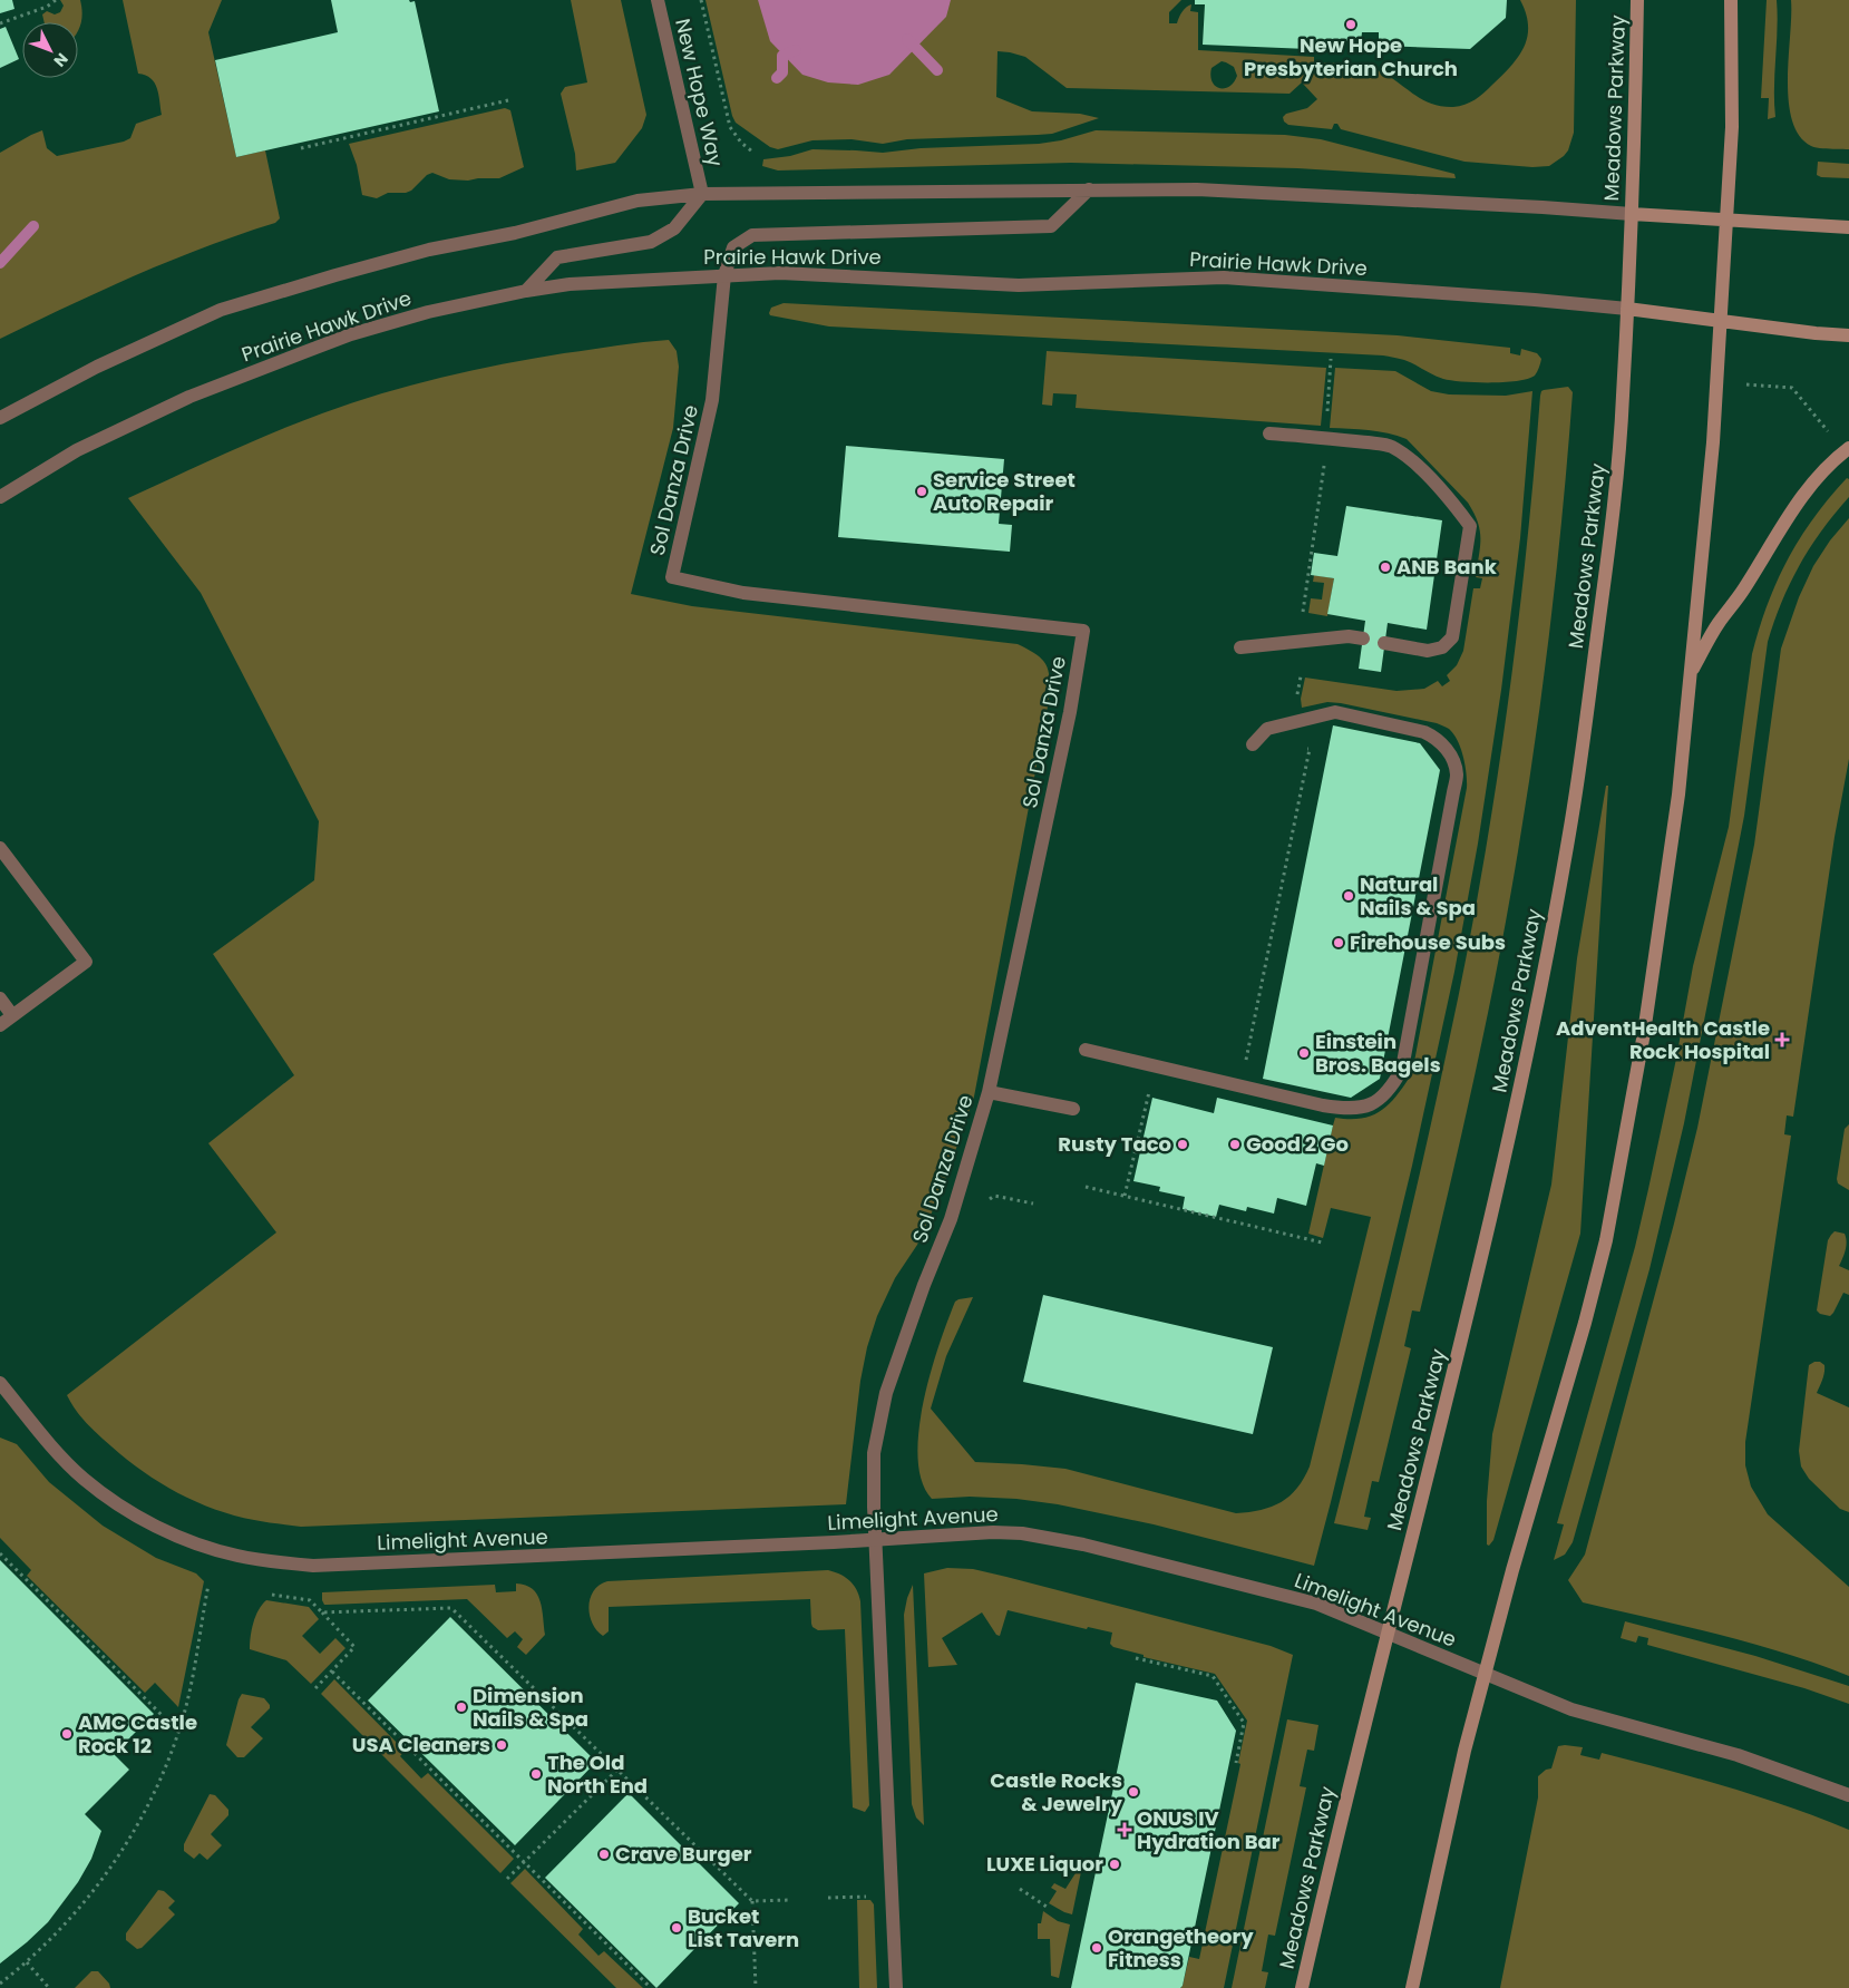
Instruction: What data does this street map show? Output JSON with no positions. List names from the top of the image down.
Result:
{
  "streets": {
    "main road": ["Meadows Parkway"],
    "street": [
      "New Hope Way",
      "Prairie Hawk Drive",
      "Sol Danza Drive",
      "Limelight Avenue"
    ]
  },
  "crossings": [
    ["New Hope Way", "Prairie Hawk Drive"],
    ["Meadows Parkway", "Prairie Hawk Drive"],
    ["Meadows Parkway", "Limelight Avenue"],
    ["Prairie Hawk Drive", "Sol Danza Drive"],
    ["Sol Danza Drive", "Limelight Avenue"]
  ],
  "places": {
    "other": [
      "New Hope Presbyterian Church",
      "Service Street Auto Repair",
      "ANB Bank",
      "Natural Nails & Spa",
      "Firehouse Subs",
      "Einstein Bros. Bagels",
      "Rusty Taco",
      "Good 2 Go",
      "Dimension Nails & Spa",
      "AMC Castle Rock 12",
      "USA Cleaners",
      "The Old North End",
      "Castle Rocks & Jewelry",
      "Crave Burger",
      "LUXE Liquor",
      "Bucket List Tavern",
      "Orangetheory Fitness"
    ],
    "health": ["AdventHealth Castle Rock Hospital", "ONUS IV Hydration Bar"]
  },
  "north": "bottom right"
}
